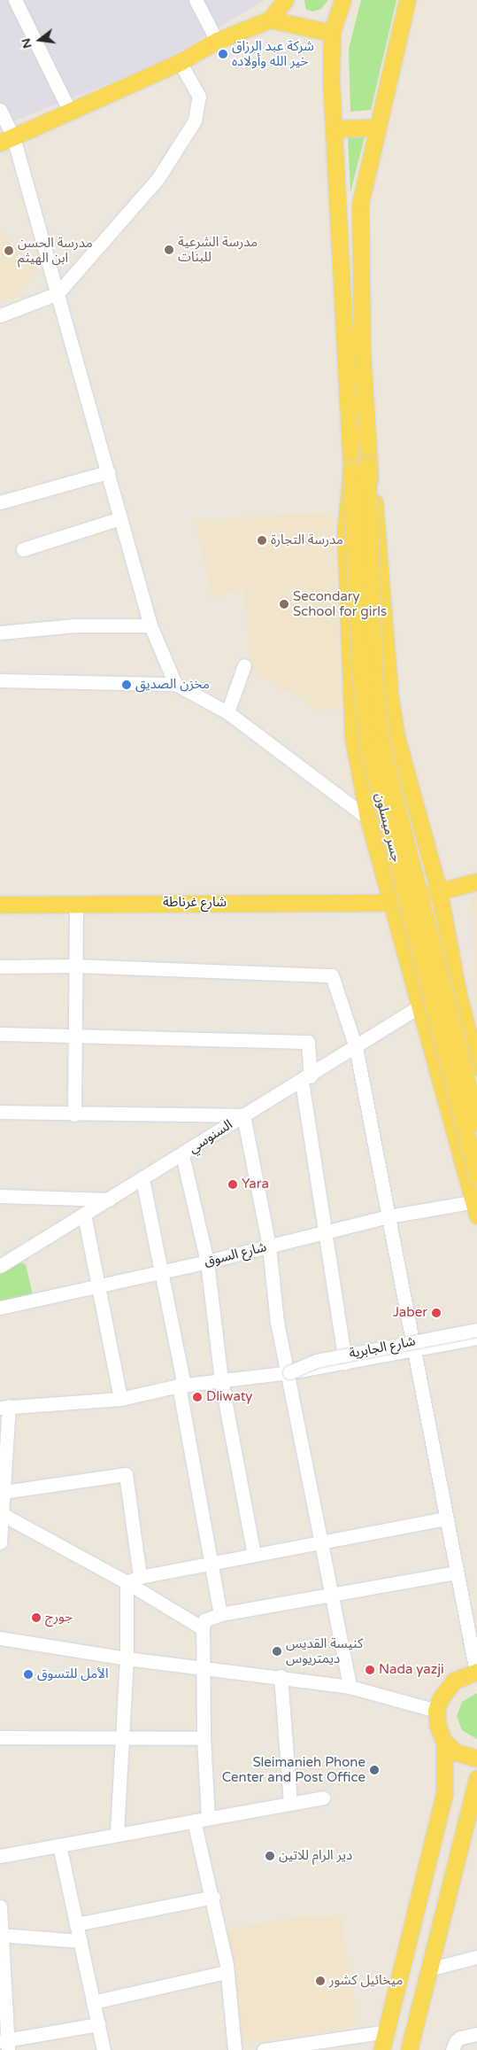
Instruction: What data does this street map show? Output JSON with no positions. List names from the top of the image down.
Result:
{
  "streets": {
    "main road": ["جسر ميسلون", "شارع غرناطة"],
    "street": ["السنوسي", "شارع السوق", "شارع الجابرية"]
  },
  "places": [
    "شركة عبد الرزاق خير الله وأولاده",
    "مدرسة الشرعية للبنات",
    "مدرسة الحسن ابن الهيثم",
    "مدرسة التجارة",
    "Secondary School for girls",
    "مخزن الصديق",
    "Yara",
    "Jaber",
    "Dliwaty",
    "جورج",
    "كنيسة القديس ديمتريوس",
    "Nada yazji",
    "الأمل للتسوق",
    "Sleimanieh Phone Center and Post Office",
    "دير الرام للاتين",
    "ميخائيل كشور"
  ],
  "north": "left"
}
